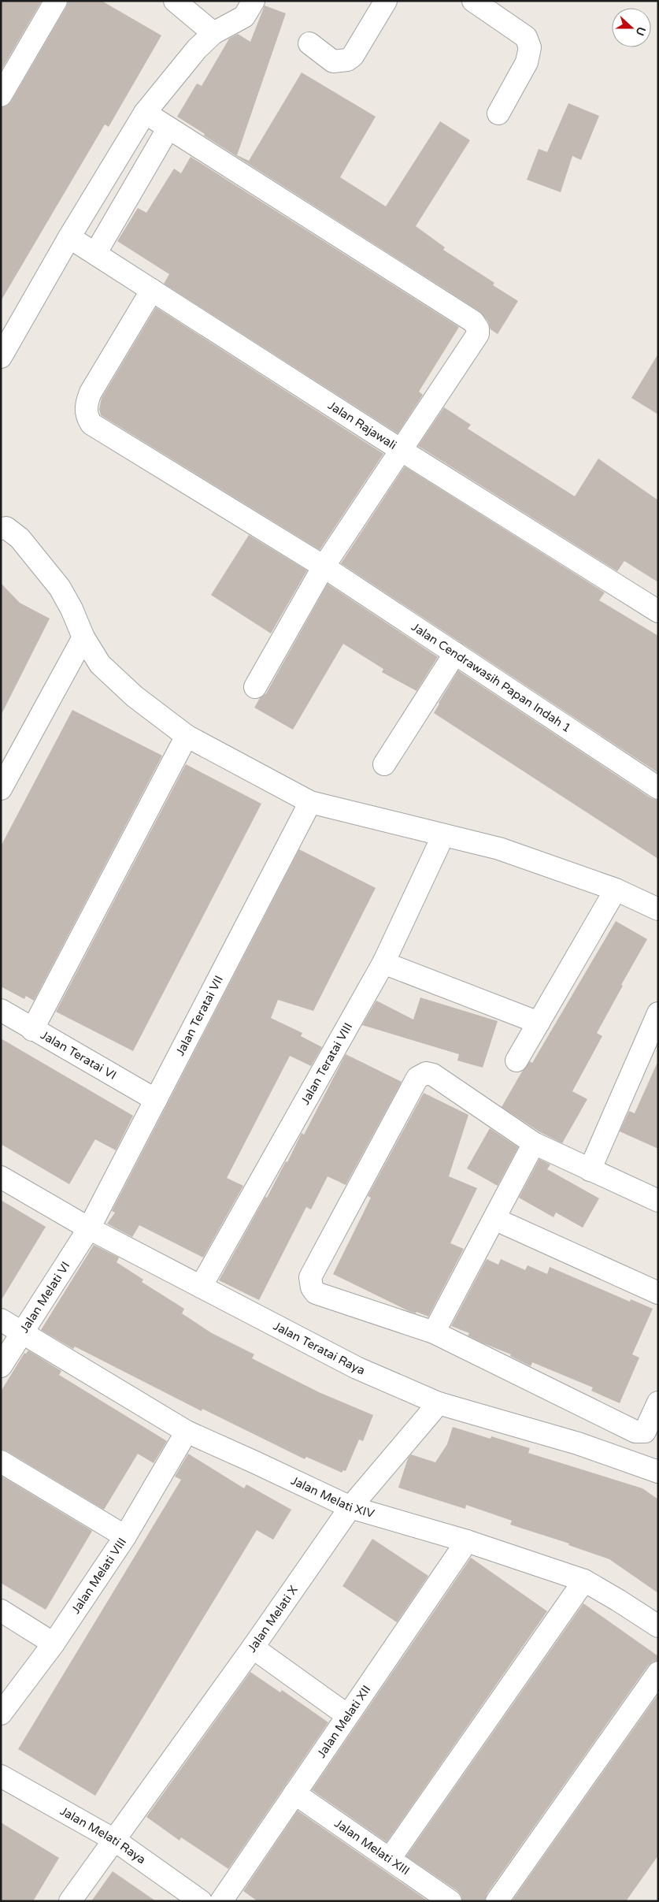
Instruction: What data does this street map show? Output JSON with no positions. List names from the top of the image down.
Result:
{
  "streets": {
    "street": [
      "Jalan Rajawali",
      "Jalan Cendrawasih Papan Indah 1",
      "Jalan Teratai VII",
      "Jalan Teratai VI",
      "Jalan Teratai VIII",
      "Jalan Melati VI",
      "Jalan Teratai Raya",
      "Jalan Melati XIV",
      "Jalan Melati VIII",
      "Jalan Melati X",
      "Jalan Melati XII",
      "Jalan Melati Raya",
      "Jalan Melati XIII"
    ]
  },
  "crossings": [
    ["Jalan Rajawali", "Jalan Cendrawasih Papan Indah 1"],
    ["Jalan Teratai VII", "Jalan Teratai VI"],
    ["Jalan Teratai VII", "Jalan Melati VI"],
    ["Jalan Teratai VII", "Jalan Teratai Raya"],
    ["Jalan Teratai VIII", "Jalan Teratai Raya"],
    ["Jalan Melati VI", "Jalan Teratai Raya"],
    ["Jalan Melati VI", "Jalan Melati XIV"],
    ["Jalan Teratai Raya", "Jalan Melati X"],
    ["Jalan Melati XIV", "Jalan Melati VIII"],
    ["Jalan Melati XIV", "Jalan Melati X"],
    ["Jalan Melati XIV", "Jalan Melati XII"],
    ["Jalan Melati X", "Jalan Melati Raya"],
    ["Jalan Melati XII", "Jalan Melati XIII"]
  ],
  "north": "right"
}
